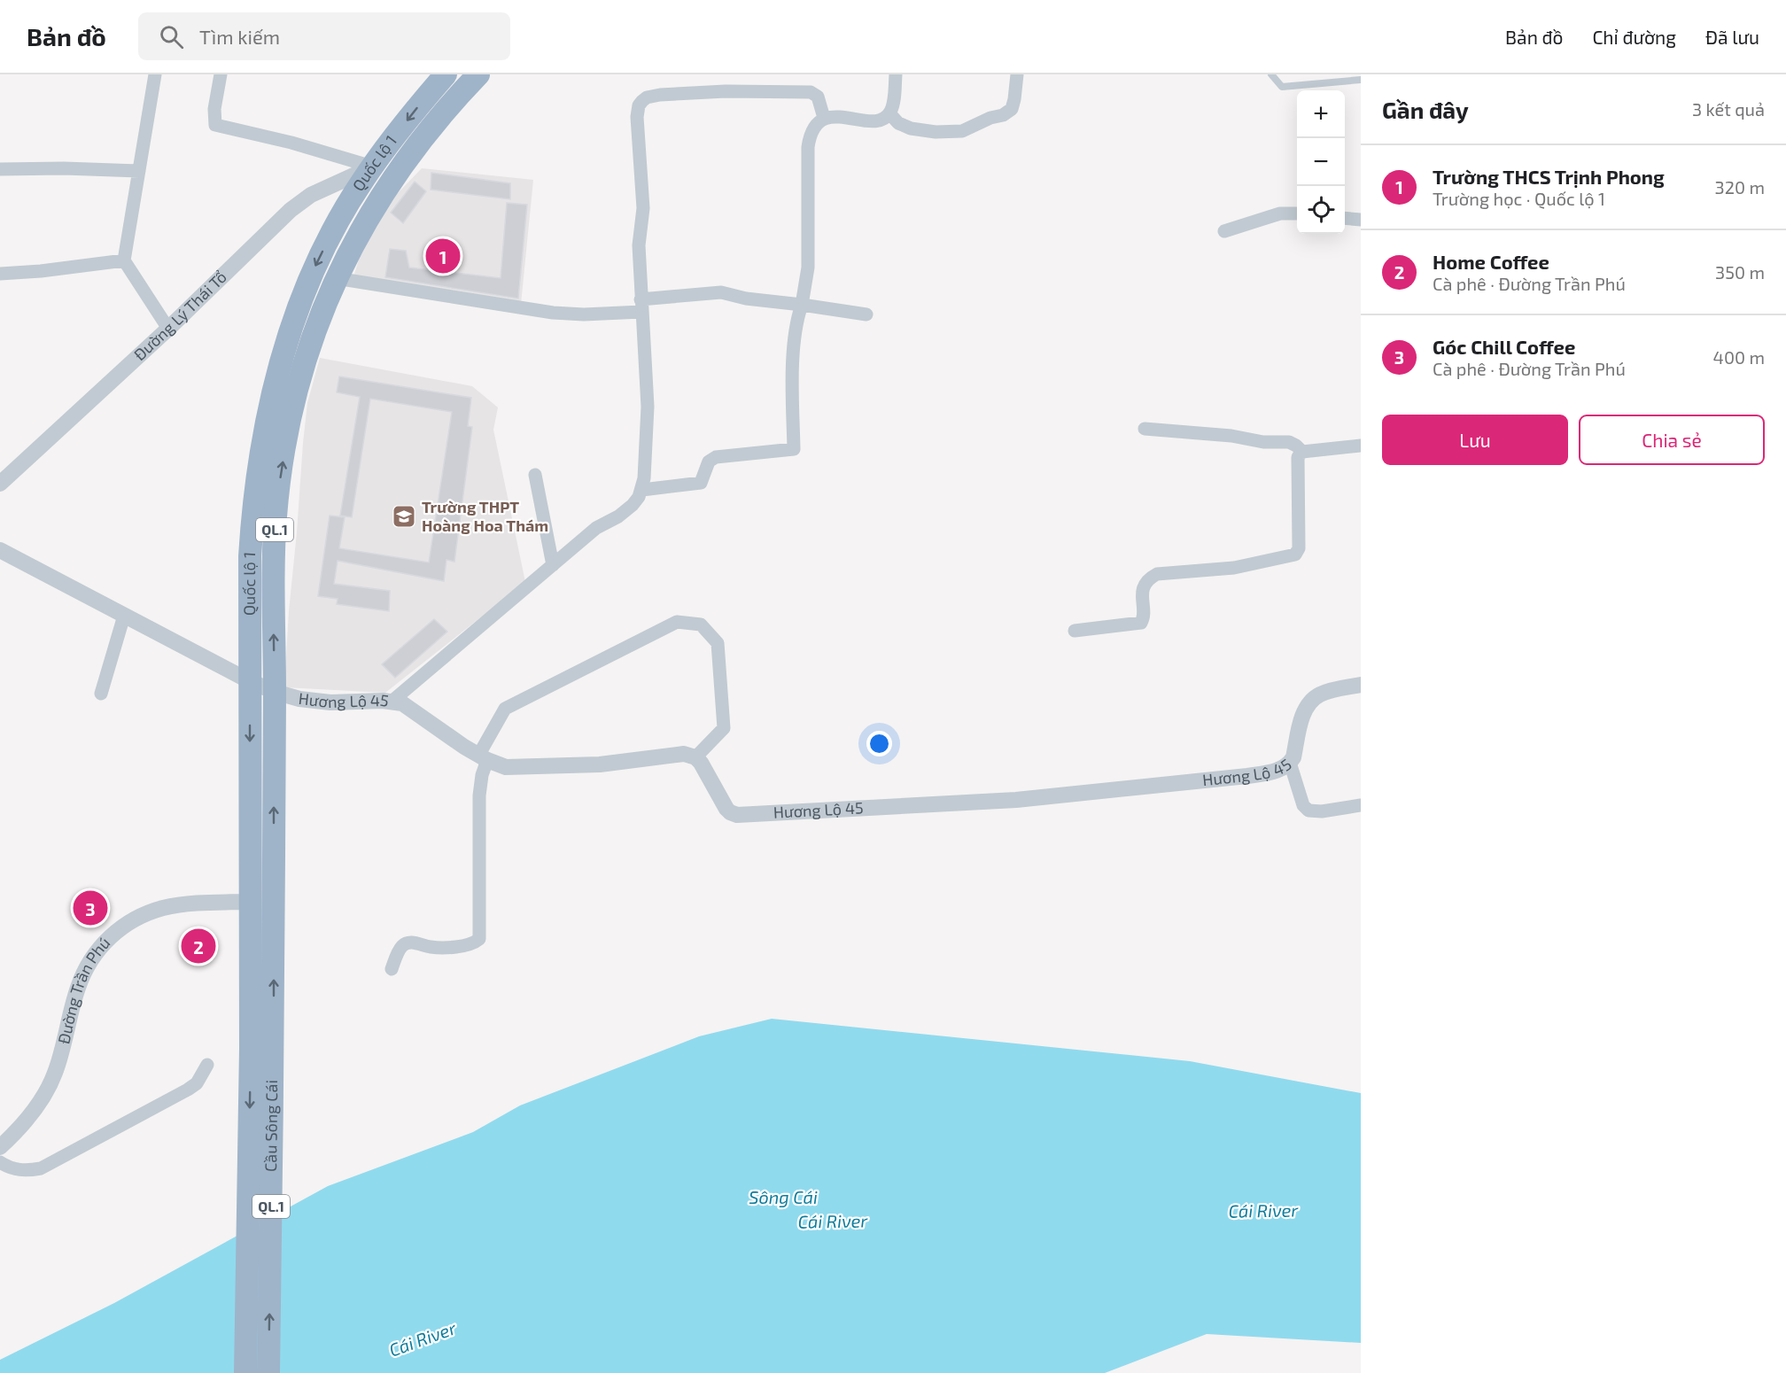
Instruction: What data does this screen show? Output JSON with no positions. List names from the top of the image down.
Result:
{
  "streets": {
    "highway": ["Quốc lộ 1", "QL.1", "Cầu Sông Cái"],
    "street": ["Đường Lý Thái Tổ", "Hương Lộ 45", "Đường Trần Phú"]
  },
  "crossings": [
    ["Quốc lộ 1", "Đường Lý Thái Tổ"],
    ["Quốc lộ 1", "Hương Lộ 45"],
    ["Quốc lộ 1", "Đường Trần Phú"],
    ["Quốc lộ 1", "Cầu Sông Cái"]
  ],
  "water": ["Sông Cái", "Cái River"],
  "places": {
    "school or university": ["Trường THPT Hoàng Hoa Thám"]
  },
  "page": {
    "header": "Bản đồ",
    "search": "Tìm kiếm",
    "nav": ["Bản đồ", "Chỉ đường", "Đã lưu"],
    "heading": ["Gần đây", "3 kết quả"],
    "map_buttons": ["+", "−"],
    "list": [
      {
        "mark": "1",
        "name": "Trường THCS Trịnh Phong",
        "note": "Trường học · Quốc lộ 1",
        "value": "320 m"
      },
      {
        "mark": "2",
        "name": "Home Coffee",
        "note": "Cà phê · Đường Trần Phú",
        "value": "350 m"
      },
      {
        "mark": "3",
        "name": "Góc Chill Coffee",
        "note": "Cà phê · Đường Trần Phú",
        "value": "400 m"
      }
    ],
    "pins": ["1", "3", "2"],
    "buttons": ["Lưu", "Chia sẻ"]
  }
}
